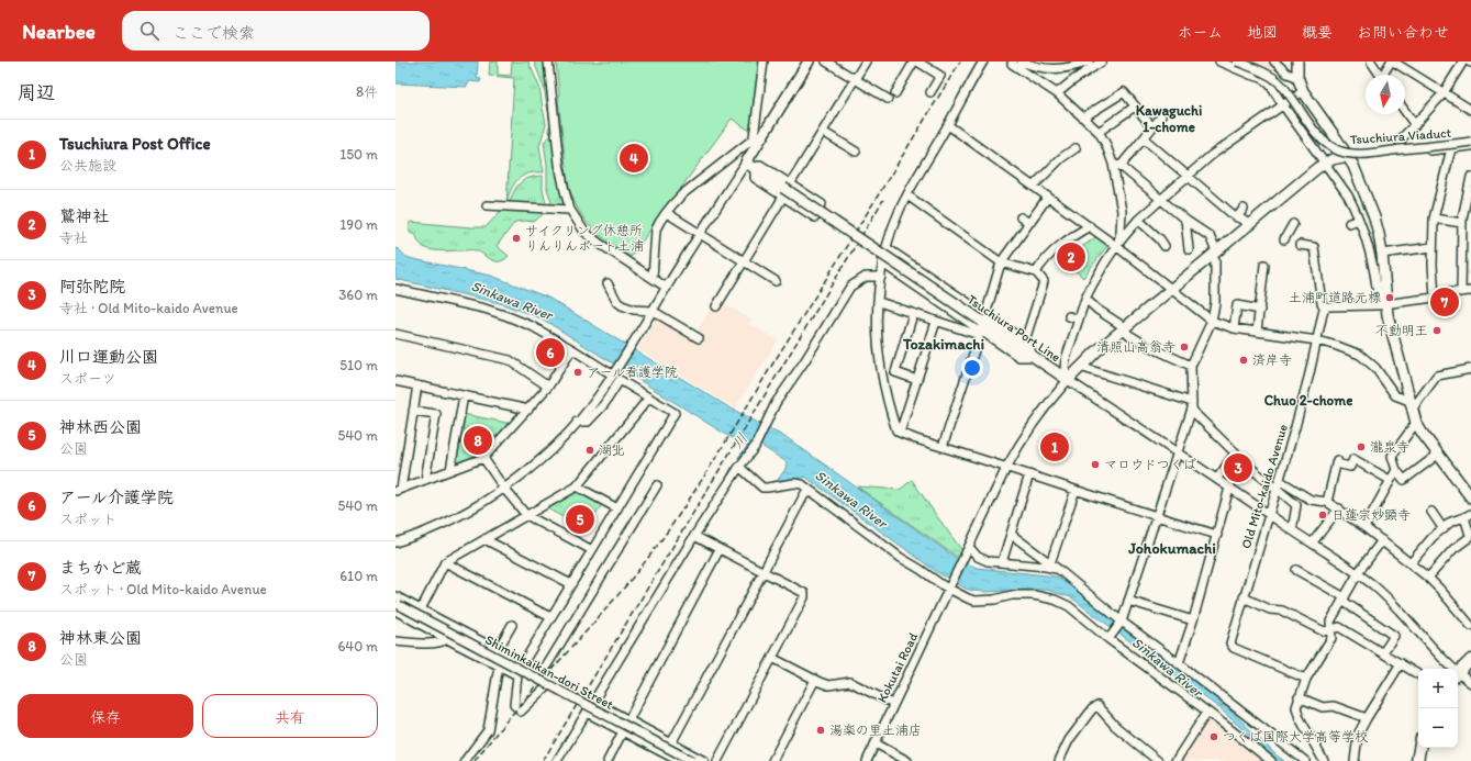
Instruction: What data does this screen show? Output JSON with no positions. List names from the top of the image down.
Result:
{
  "streets": {
    "main road": ["Tsuchiura Port Line"],
    "street": [
      "Tsuchiura Viaduct",
      "Old Mito-kaido Avenue",
      "Kokutai Road",
      "Shiminkaikan-dori Street"
    ]
  },
  "crossings": [
    ["Tsuchiura Port Line", "Kokutai Road"]
  ],
  "districts": [
    "Kawaguchi 1-chome",
    "Tozakimachi",
    "Chuo 2-chome",
    "Johokumachi"
  ],
  "water": ["Sinkawa River", "川"],
  "places": [
    "サイクリング休憩所 りんりんポート土浦",
    "土浦町道路元標",
    "不動明王",
    "清照山高翁寺",
    "済岸寺",
    "アール看護学院",
    "瀧泉寺",
    "湖北",
    "マロウドつくば",
    "日蓮宗妙顕寺",
    "湯楽の里土浦店",
    "つくば国際大学高等学校"
  ],
  "north": "bottom",
  "page": {
    "header": "Nearbee",
    "search": "ここで検索",
    "nav": [
      "ホーム",
      "地図",
      "概要",
      "お問い合わせ"
    ],
    "heading": ["周辺", "8件"],
    "list": [
      {
        "mark": "1",
        "name": "Tsuchiura Post Office",
        "note": "公共施設",
        "value": "150 m"
      },
      {
        "mark": "2",
        "name": "鷲神社",
        "note": "寺社",
        "value": "190 m"
      },
      {
        "mark": "3",
        "name": "阿弥陀院",
        "note": "寺社 · Old Mito-kaido Avenue",
        "value": "360 m"
      },
      {
        "mark": "4",
        "name": "川口運動公園",
        "note": "スポーツ",
        "value": "510 m"
      },
      {
        "mark": "5",
        "name": "神林西公園",
        "note": "公園",
        "value": "540 m"
      },
      {
        "mark": "6",
        "name": "アール介護学院",
        "note": "スポット",
        "value": "540 m"
      },
      {
        "mark": "7",
        "name": "まちかど蔵",
        "note": "スポット · Old Mito-kaido Avenue",
        "value": "610 m"
      },
      {
        "mark": "8",
        "name": "神林東公園",
        "note": "公園",
        "value": "640 m"
      }
    ],
    "pins": [
      "4",
      "2",
      "7",
      "6",
      "8",
      "1",
      "3",
      "5"
    ],
    "map_buttons": ["+", "−"],
    "buttons": ["保存", "共有"]
  }
}
